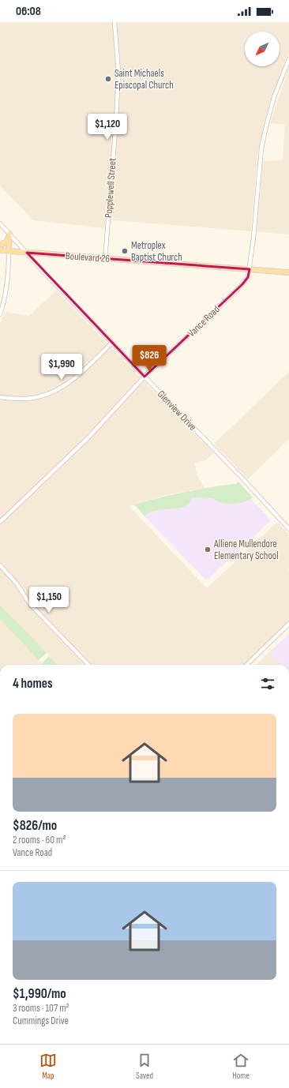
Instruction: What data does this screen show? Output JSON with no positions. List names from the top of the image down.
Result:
{
  "streets": {
    "main road": ["Boulevard 26"],
    "street": ["Popplewell Street", "Vance Road", "Glenview Drive"]
  },
  "crossings": [
    ["Popplewell Street", "Boulevard 26"],
    ["Boulevard 26", "Vance Road"],
    ["Boulevard 26", "Glenview Drive"],
    ["Vance Road", "Glenview Drive"]
  ],
  "places": ["Saint Michaels Episcopal Church", "Metroplex Baptist Church", "Alliene Mullendore Elementary School"],
  "north": "bottom left",
  "page": {
    "status": "06:08",
    "price": [
      "$1,120",
      "$826",
      "$1,990",
      "$1,150"
    ],
    "heading": "4 homes",
    "list": [
      {
        "name": "$826/mo",
        "note": "2 rooms · 60 m² · Vance Road"
      },
      {
        "name": "$1,990/mo",
        "note": "3 rooms · 107 m² · Cummings Drive"
      }
    ],
    "tabs": ["Map", "Saved", "Home"]
  }
}
